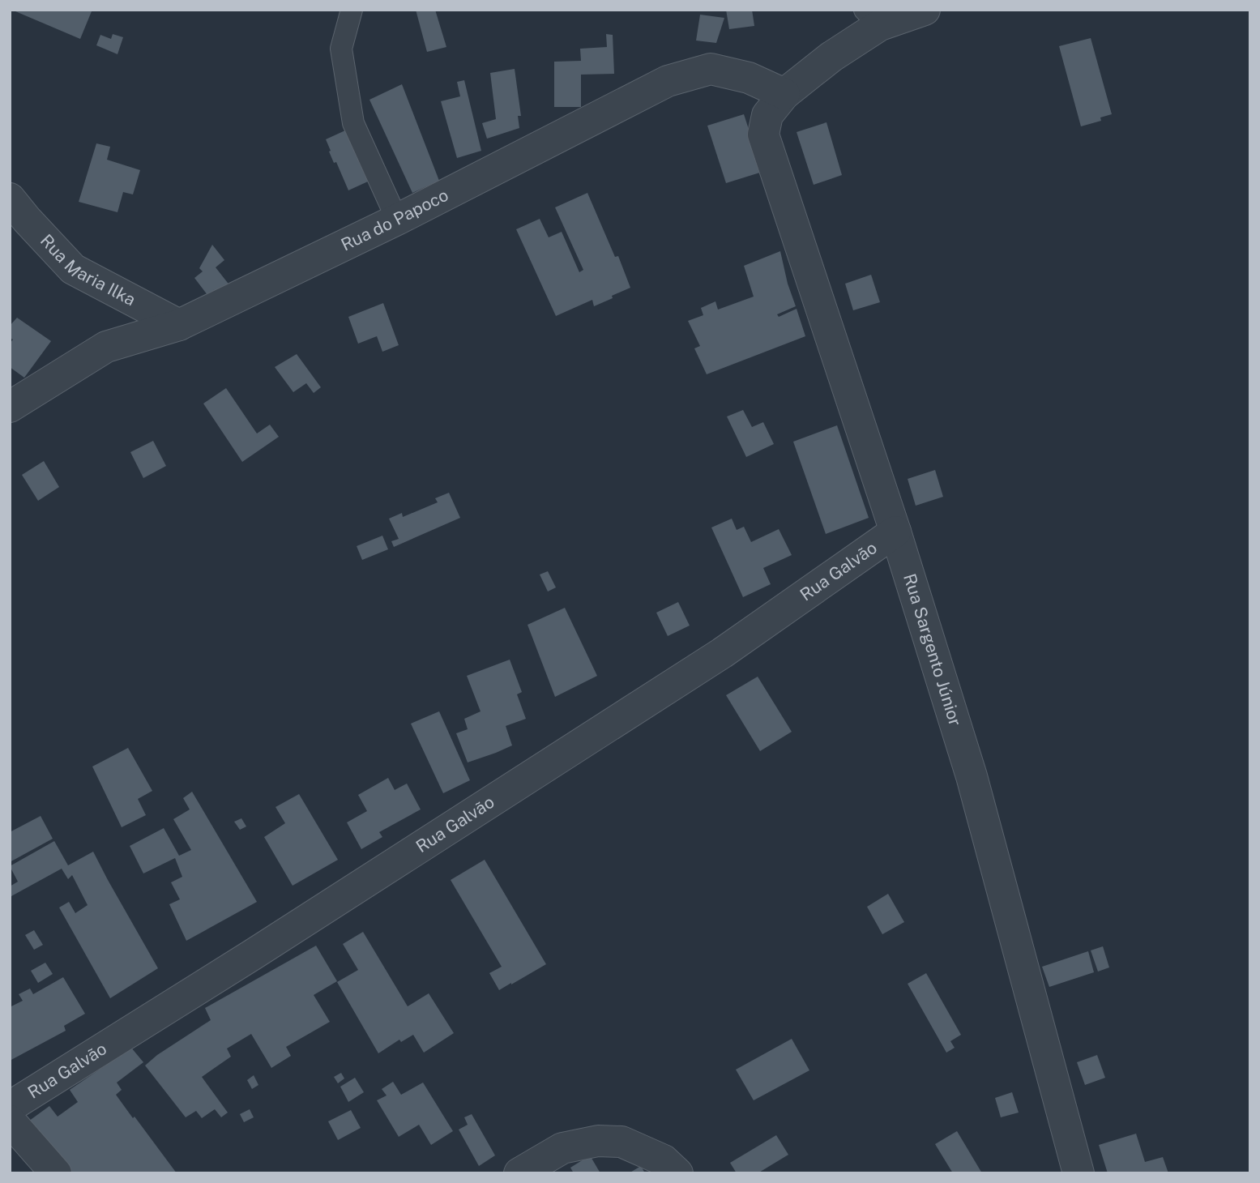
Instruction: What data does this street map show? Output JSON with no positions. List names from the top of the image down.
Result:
{
  "streets": {
    "street": [
      "Rua do Papoco",
      "Rua Maria Ilka",
      "Rua Galvão",
      "Rua Sargento Júnior"
    ]
  },
  "crossings": [
    ["Rua do Papoco", "Rua Maria Ilka"],
    ["Rua do Papoco", "Rua Sargento Júnior"],
    ["Rua Galvão", "Rua Sargento Júnior"]
  ]
}
